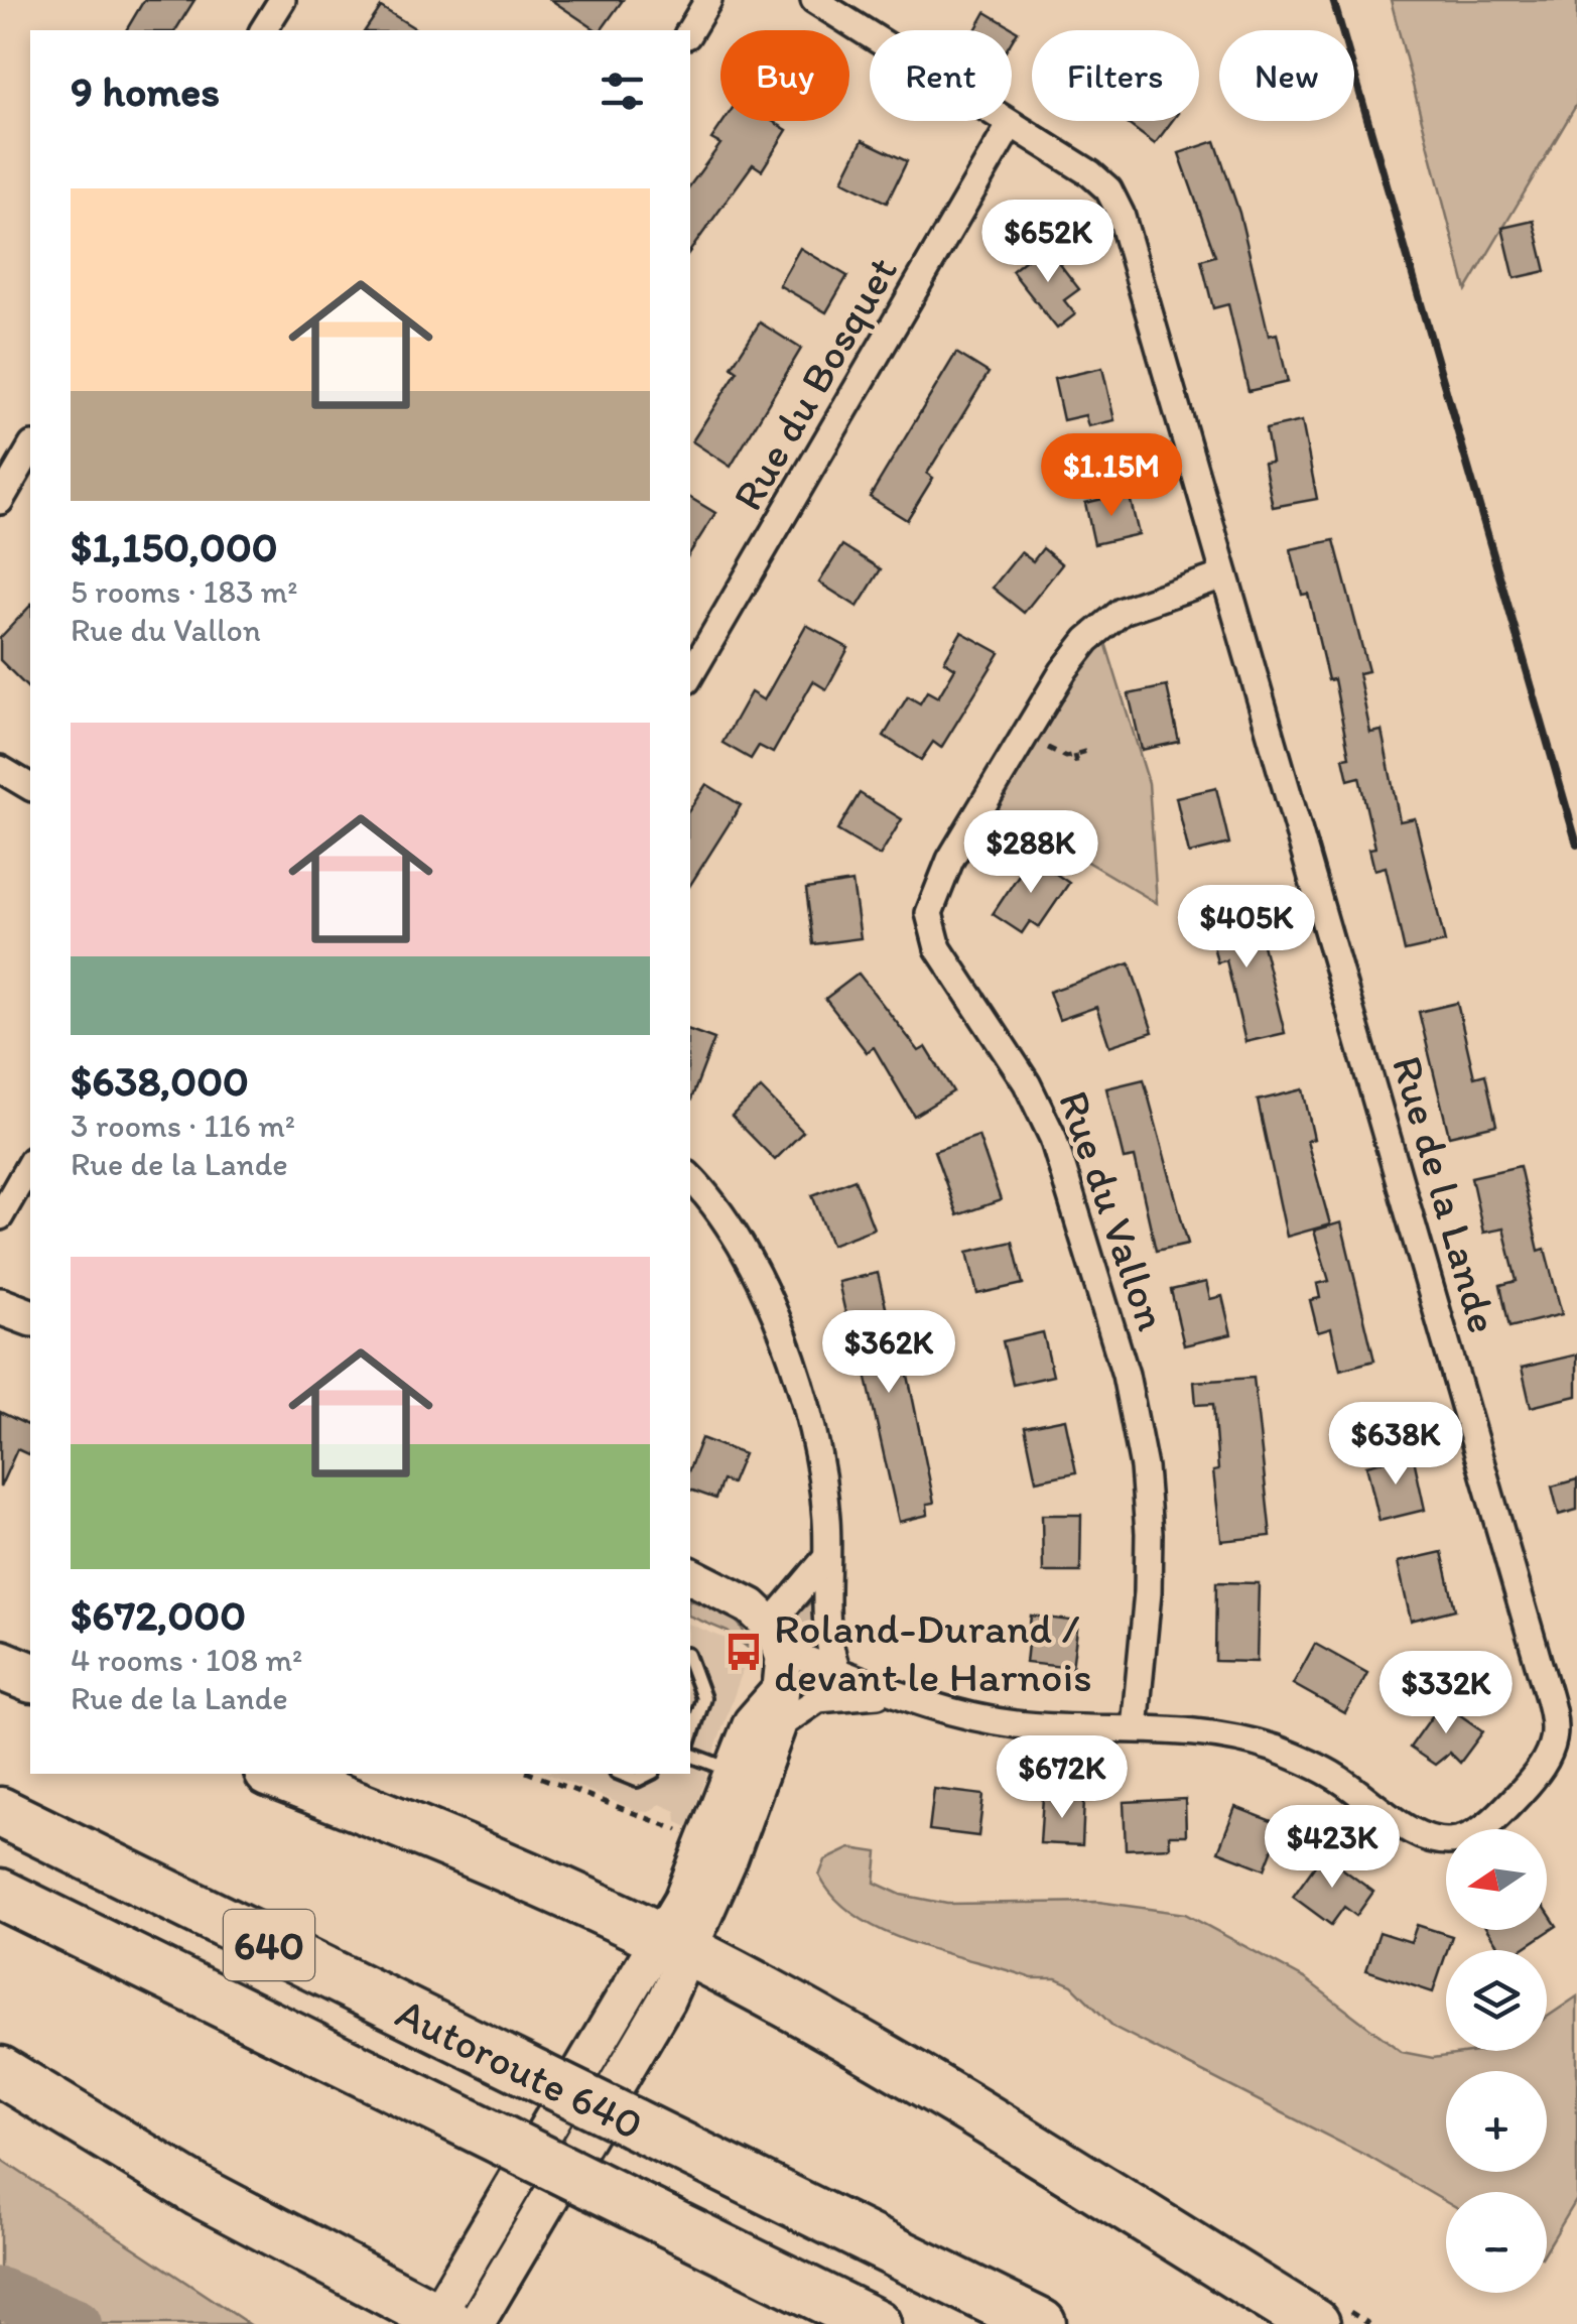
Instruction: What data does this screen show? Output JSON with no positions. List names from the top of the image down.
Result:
{
  "streets": {
    "highway": ["640", "Autoroute 640"],
    "street": ["Rue du Bosquet", "Rue de la Lande", "Rue du Vallon"]
  },
  "crossings": [
    ["Rue du Bosquet", "Rue de la Lande"],
    ["Rue de la Lande", "Rue du Vallon"]
  ],
  "places": {
    "bus stop": ["Roland-Durand / devant le Harnois"]
  },
  "north": "left",
  "page": {
    "chip": [
      "Buy",
      "Rent",
      "Filters",
      "New"
    ],
    "heading": "9 homes",
    "list": [
      {
        "name": "$1,150,000",
        "note": "5 rooms · 183 m² · Rue du Vallon"
      },
      {
        "name": "$638,000",
        "note": "3 rooms · 116 m² · Rue de la Lande"
      },
      {
        "name": "$672,000",
        "note": "4 rooms · 108 m² · Rue de la Lande"
      }
    ],
    "price": [
      "$652K",
      "$1.15M",
      "$288K",
      "$405K",
      "$362K",
      "$638K",
      "$332K",
      "$672K",
      "$423K"
    ],
    "map_buttons": ["+", "−"]
  }
}
